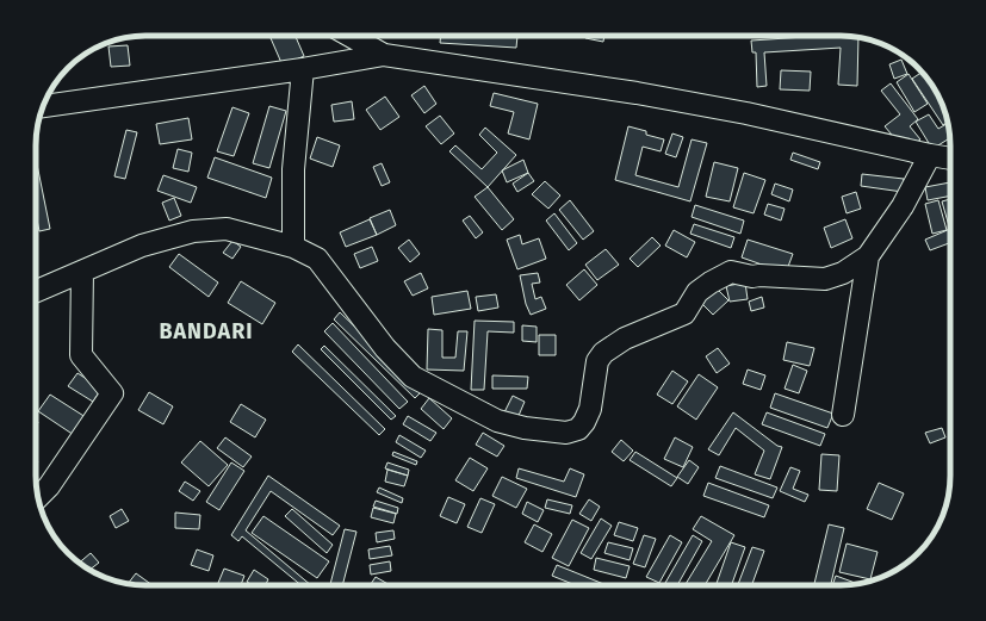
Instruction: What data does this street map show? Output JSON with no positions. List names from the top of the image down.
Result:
{
  "districts": ["BANDARI"]
}
